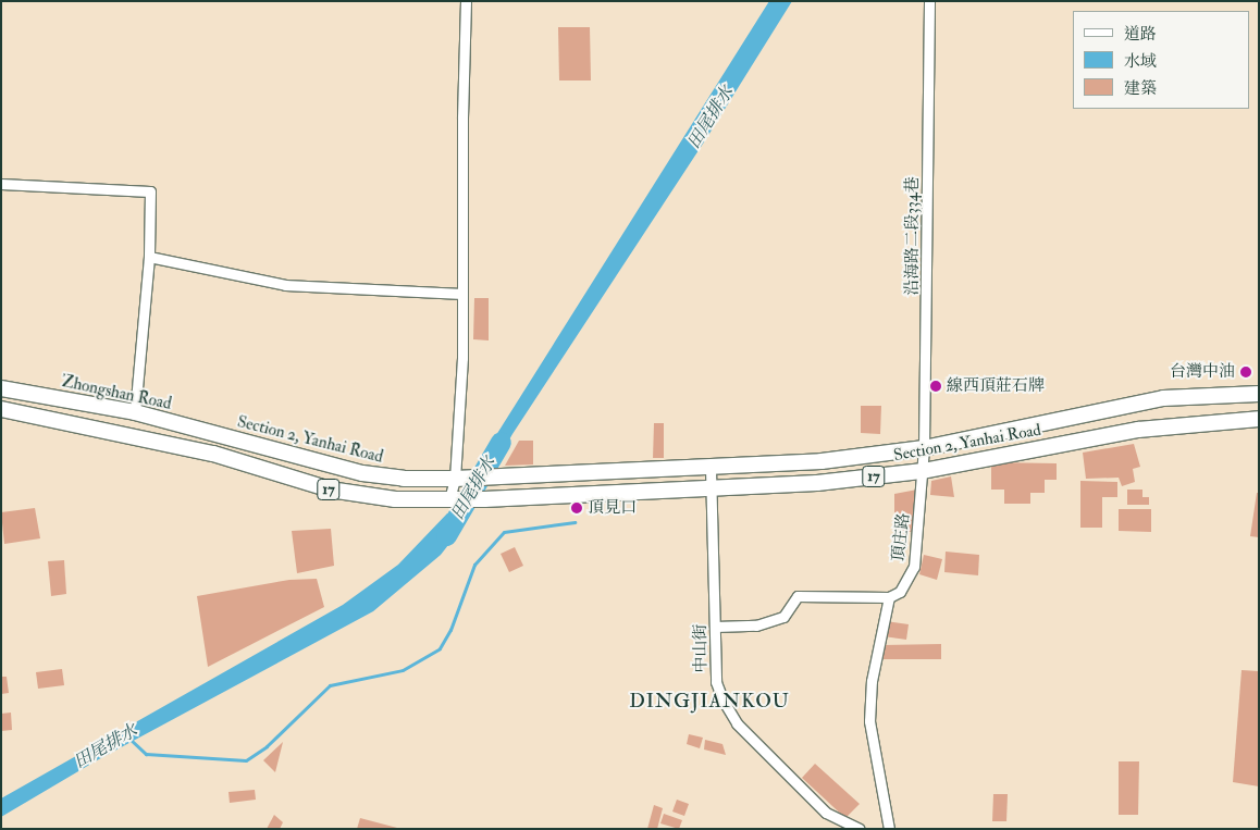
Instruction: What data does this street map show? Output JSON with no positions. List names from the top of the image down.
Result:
{
  "streets": {
    "main road": ["Zhongshan Road", "Section 2, Yanhai Road", "17"],
    "street": ["沿海路二段334巷", "頂庄路", "中山街"]
  },
  "crossings": [
    ["沿海路二段334巷", "Section 2, Yanhai Road"],
    ["沿海路二段334巷", "頂庄路"],
    ["Zhongshan Road", "Section 2, Yanhai Road"],
    ["Section 2, Yanhai Road", "17"],
    ["Section 2, Yanhai Road", "頂庄路"],
    ["Section 2, Yanhai Road", "中山街"]
  ],
  "districts": ["DINGJIANKOU"],
  "water": ["田尾排水"],
  "places": ["台灣中油", "線西頂莊石牌", "頂見口"],
  "legend": ["道路", "水域", "建築"]
}
